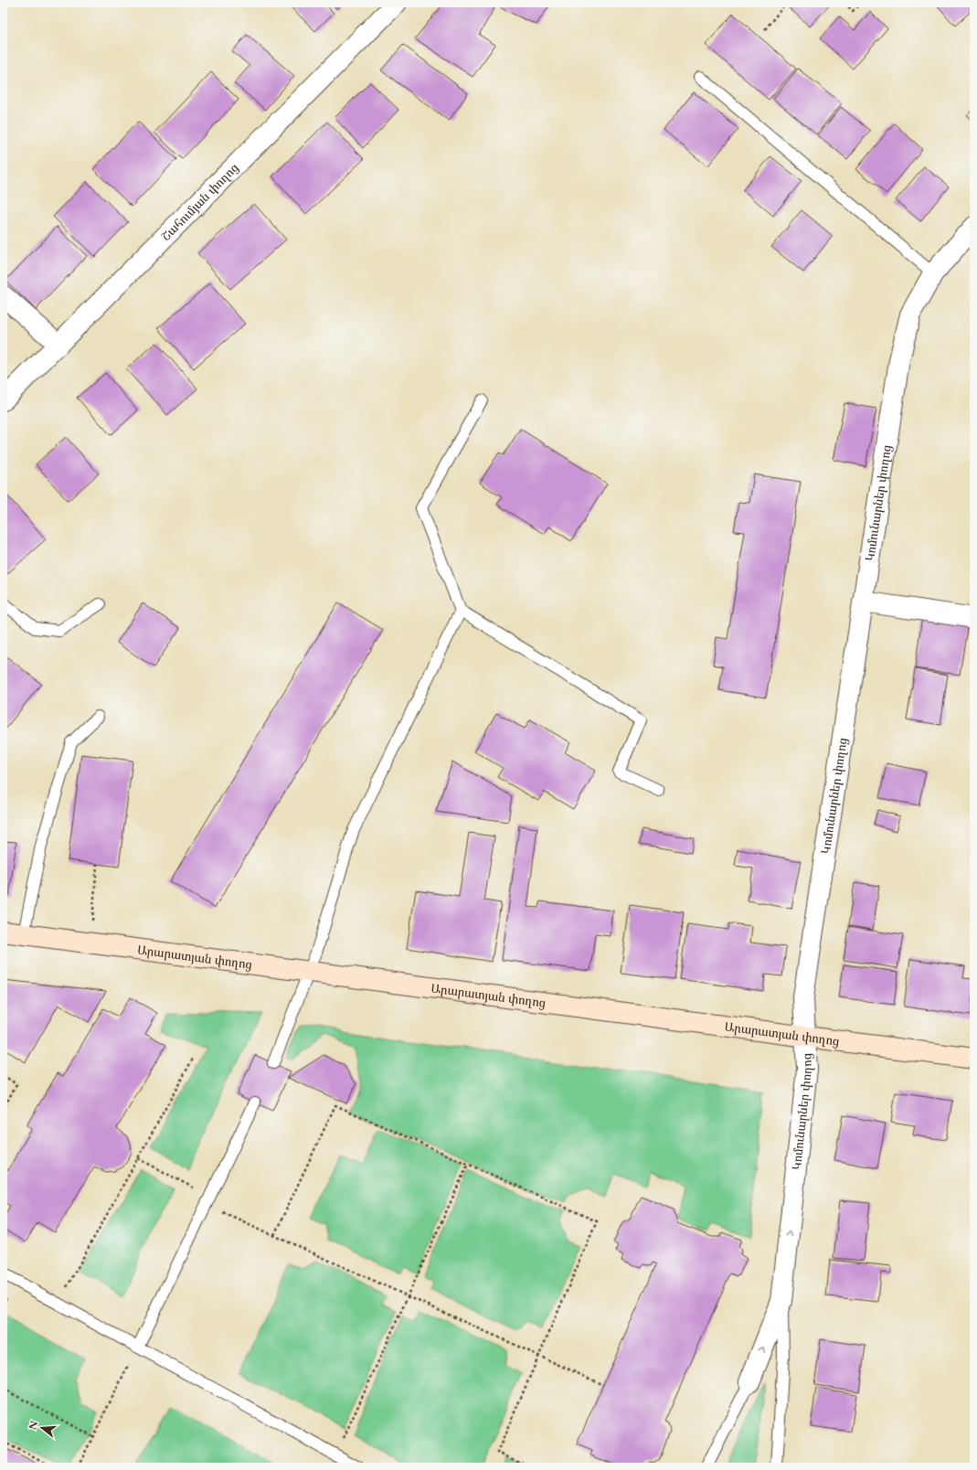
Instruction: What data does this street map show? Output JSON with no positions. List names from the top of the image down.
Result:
{
  "streets": {
    "main road": ["Արարատյան փողոց"],
    "street": ["Շահումյան փողոց", "Կոմունարներ փողոց"]
  },
  "crossings": [
    ["Կոմունարներ փողոց", "Արարատյան փողոց"]
  ],
  "north": "left"
}
